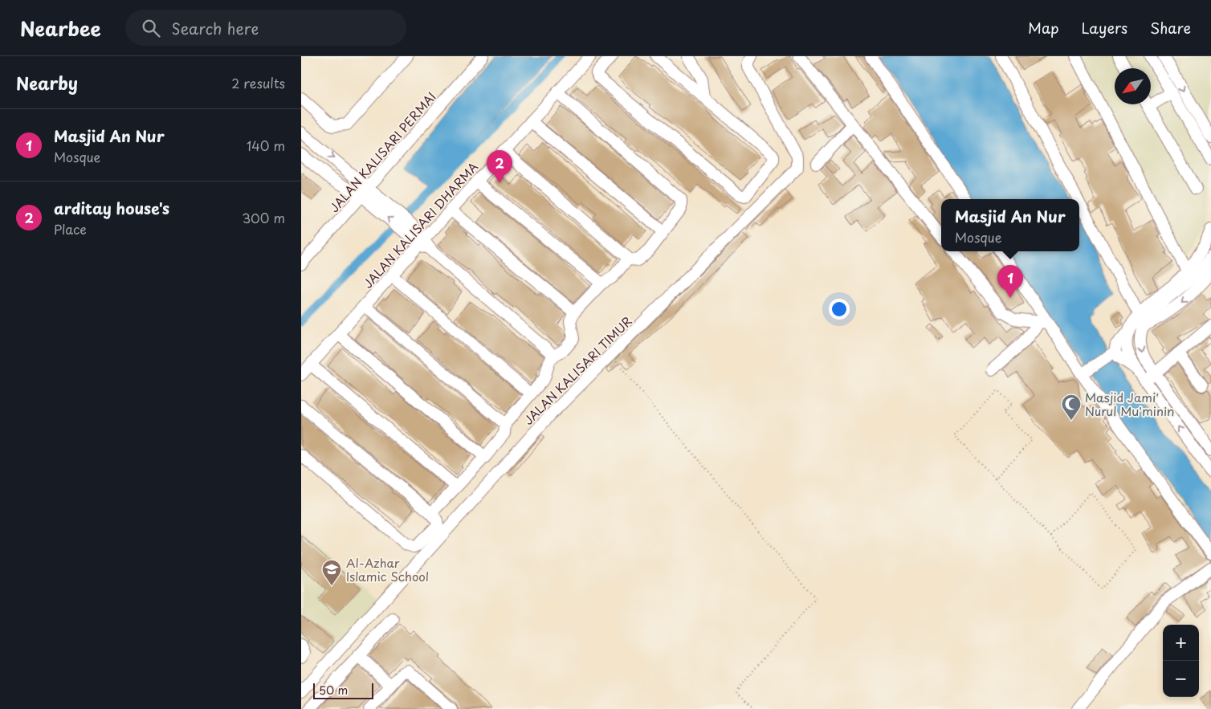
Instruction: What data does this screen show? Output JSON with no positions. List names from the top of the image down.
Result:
{
  "streets": {
    "street": ["JALAN KALISARI PERMAI", "JALAN KALISARI DHARMA", "JALAN KALISARI TIMUR"]
  },
  "places": {
    "mosque": ["Masjid Jami' Nurul Mu'minin"],
    "school or university": ["Al-Azhar Islamic School"]
  },
  "scale_bar": "50 m",
  "north": "bottom left",
  "page": {
    "header": "Nearbee",
    "search": "Search here",
    "nav": ["Map", "Layers", "Share"],
    "heading": ["Nearby", "2 results"],
    "list": [
      {
        "mark": "1",
        "name": "Masjid An Nur",
        "note": "Mosque",
        "value": "140 m"
      },
      {
        "mark": "2",
        "name": "arditay house's",
        "note": "Place",
        "value": "300 m"
      }
    ],
    "pins": ["2", "1"],
    "popup": ["Masjid An Nur", "Mosque"],
    "map_buttons": ["+", "−"],
    "scale": "50 m"
  }
}
